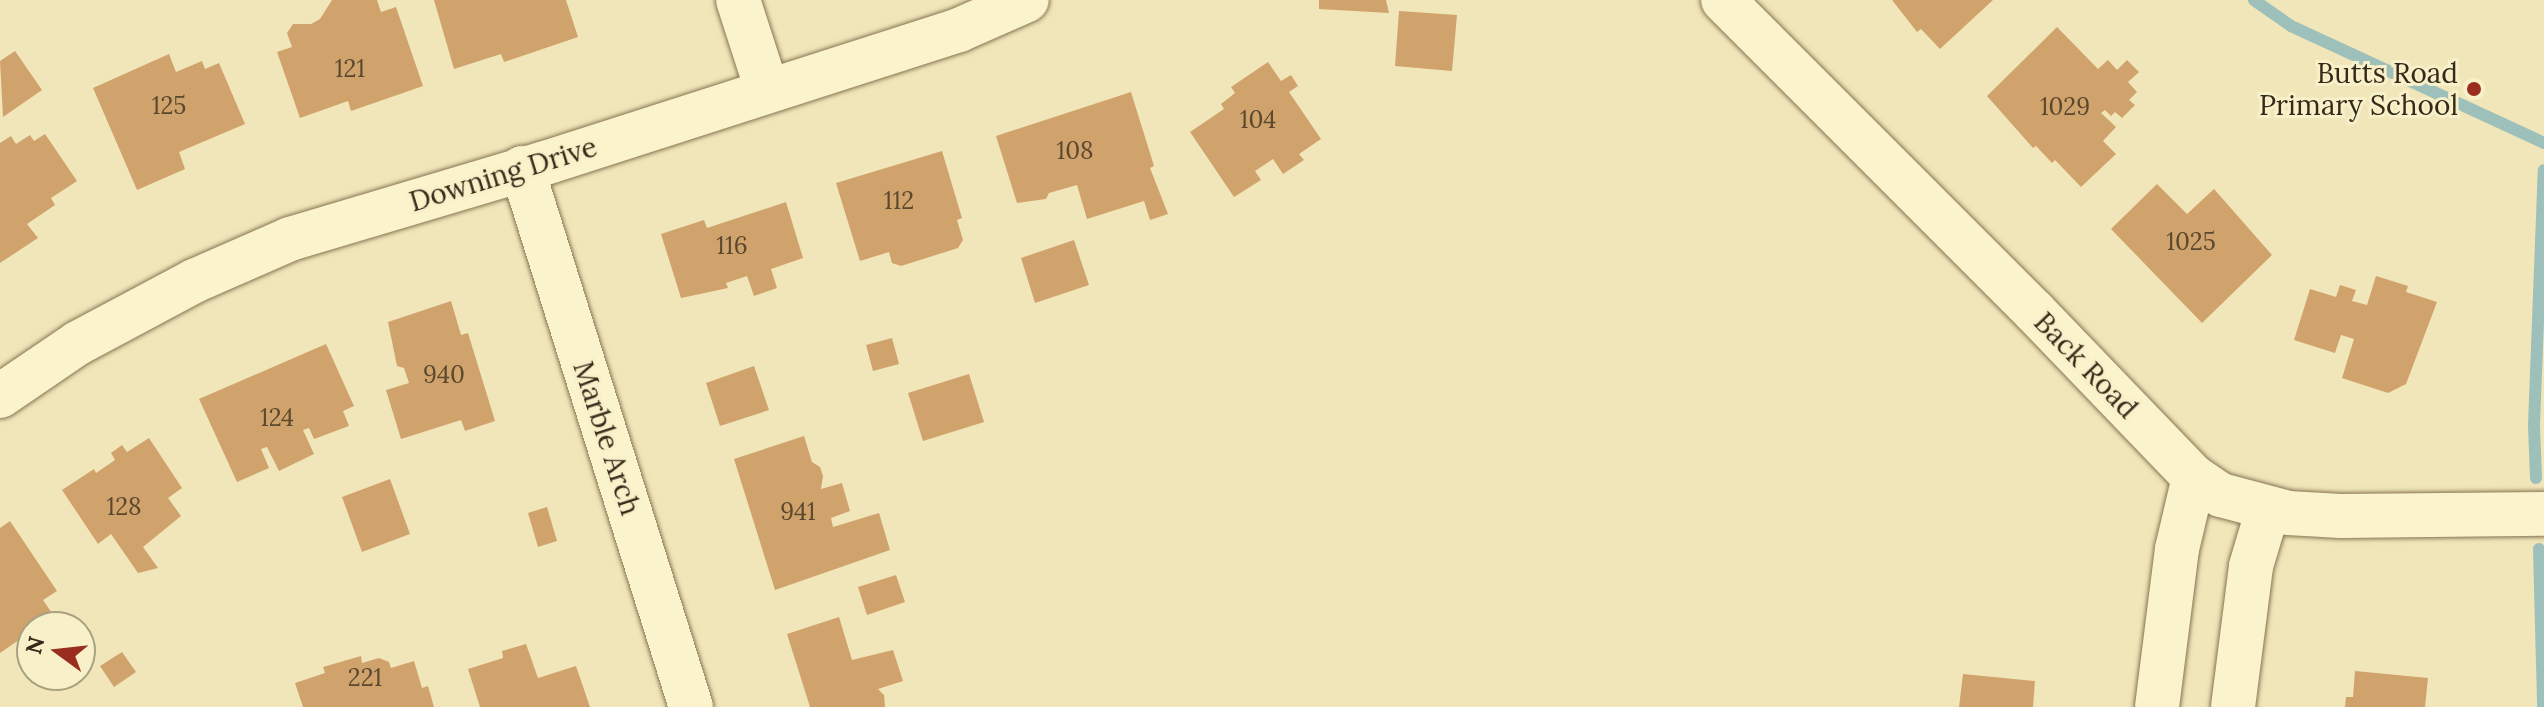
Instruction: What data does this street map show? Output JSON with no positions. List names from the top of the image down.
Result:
{
  "streets": {
    "street": ["Downing Drive", "Back Road", "Marble Arch"]
  },
  "crossings": [
    ["Downing Drive", "Marble Arch"]
  ],
  "places": ["Butts Road Primary School"],
  "house_numbers": [
    "121",
    "125",
    "1029",
    "104",
    "108",
    "112",
    "1025",
    "116",
    "940",
    "124",
    "128",
    "941",
    "221"
  ],
  "north": "left"
}
